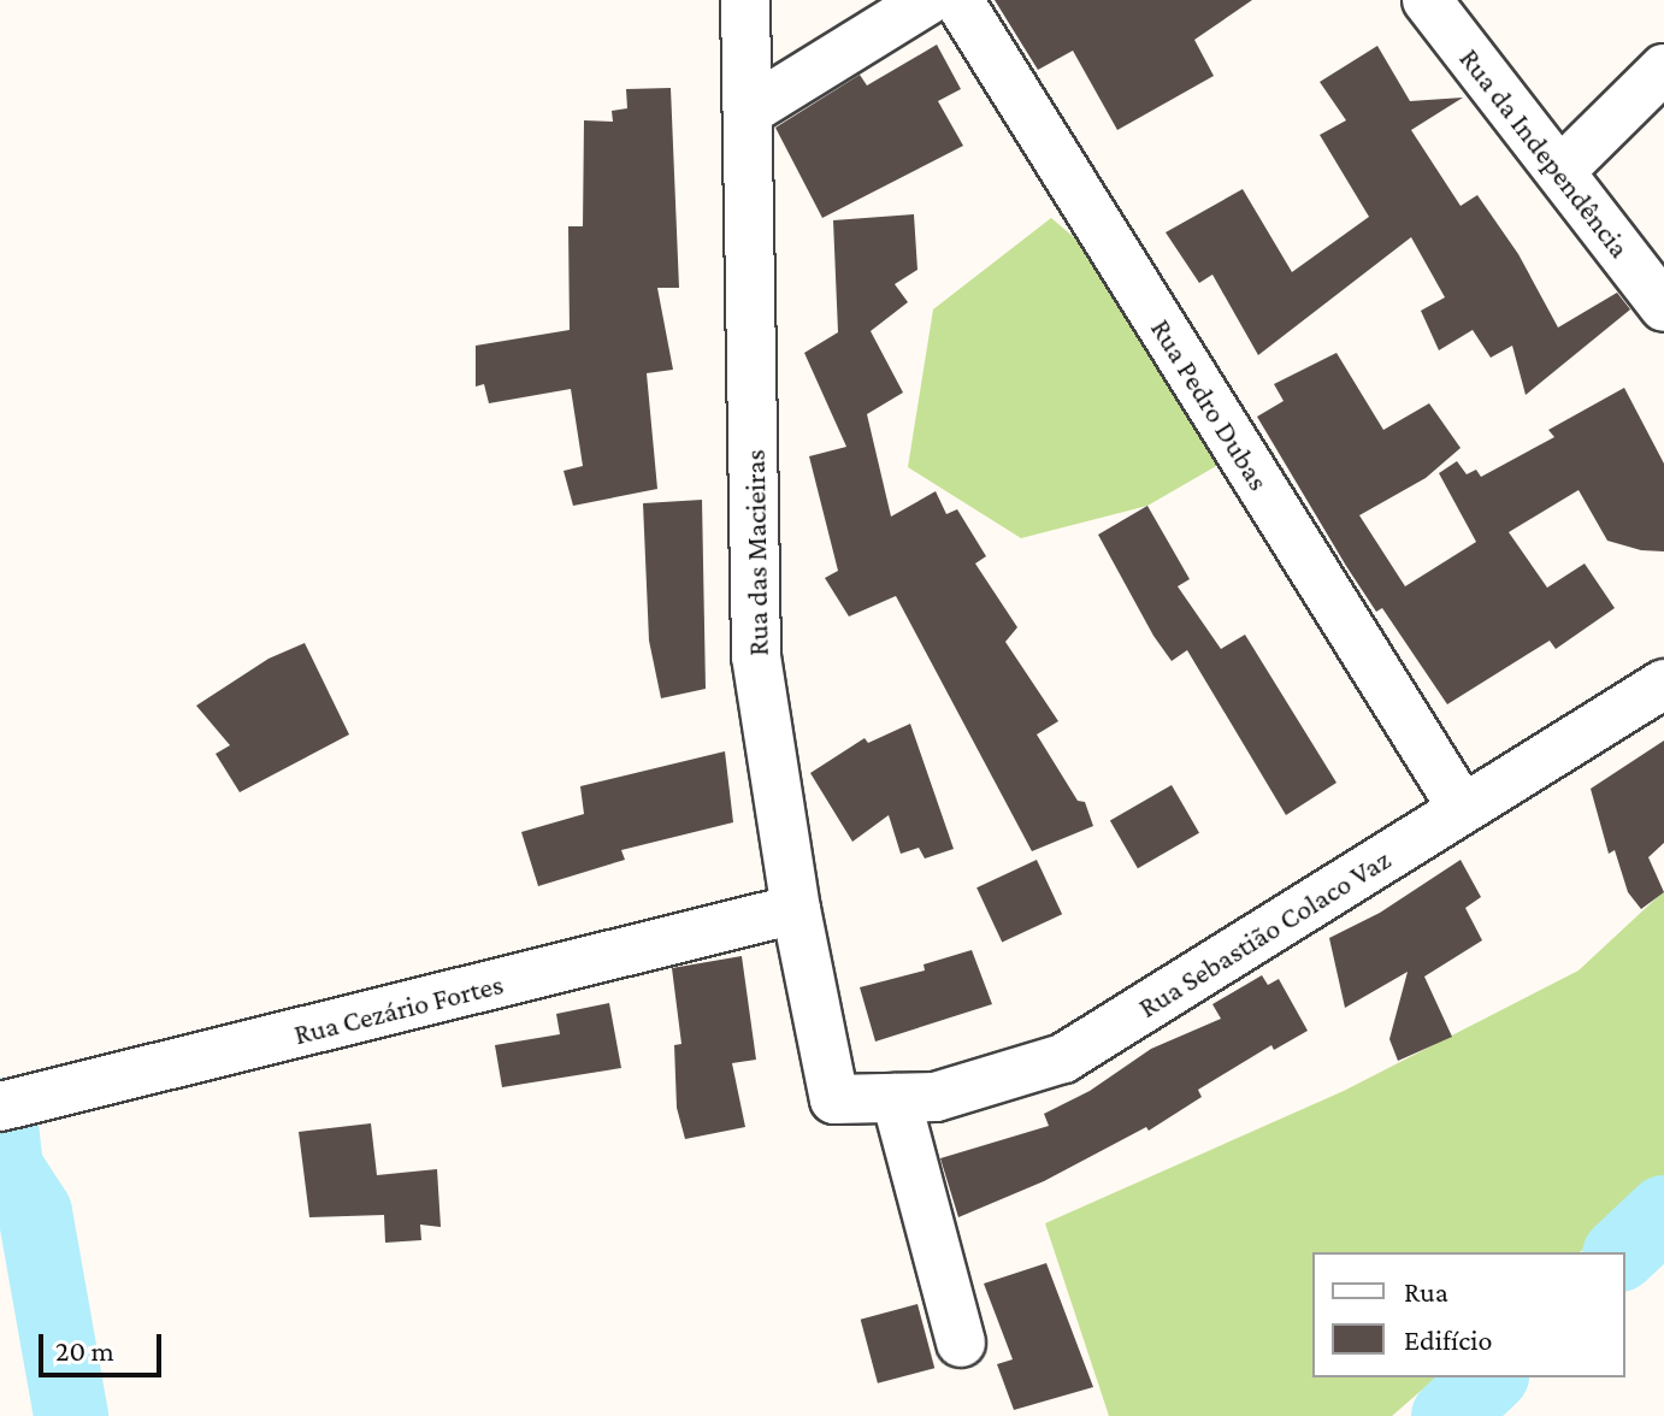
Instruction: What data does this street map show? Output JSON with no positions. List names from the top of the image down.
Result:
{
  "streets": {
    "street": [
      "Rua da Independência",
      "Rua Pedro Dubas",
      "Rua das Macieiras",
      "Rua Sebastião Colaco Vaz",
      "Rua Cezário Fortes"
    ]
  },
  "crossings": [
    ["Rua Pedro Dubas", "Rua Sebastião Colaco Vaz"],
    ["Rua das Macieiras", "Rua Sebastião Colaco Vaz"],
    ["Rua das Macieiras", "Rua Cezário Fortes"]
  ],
  "legend": ["Rua", "Edifício"],
  "scale_bar": "20 m"
}
